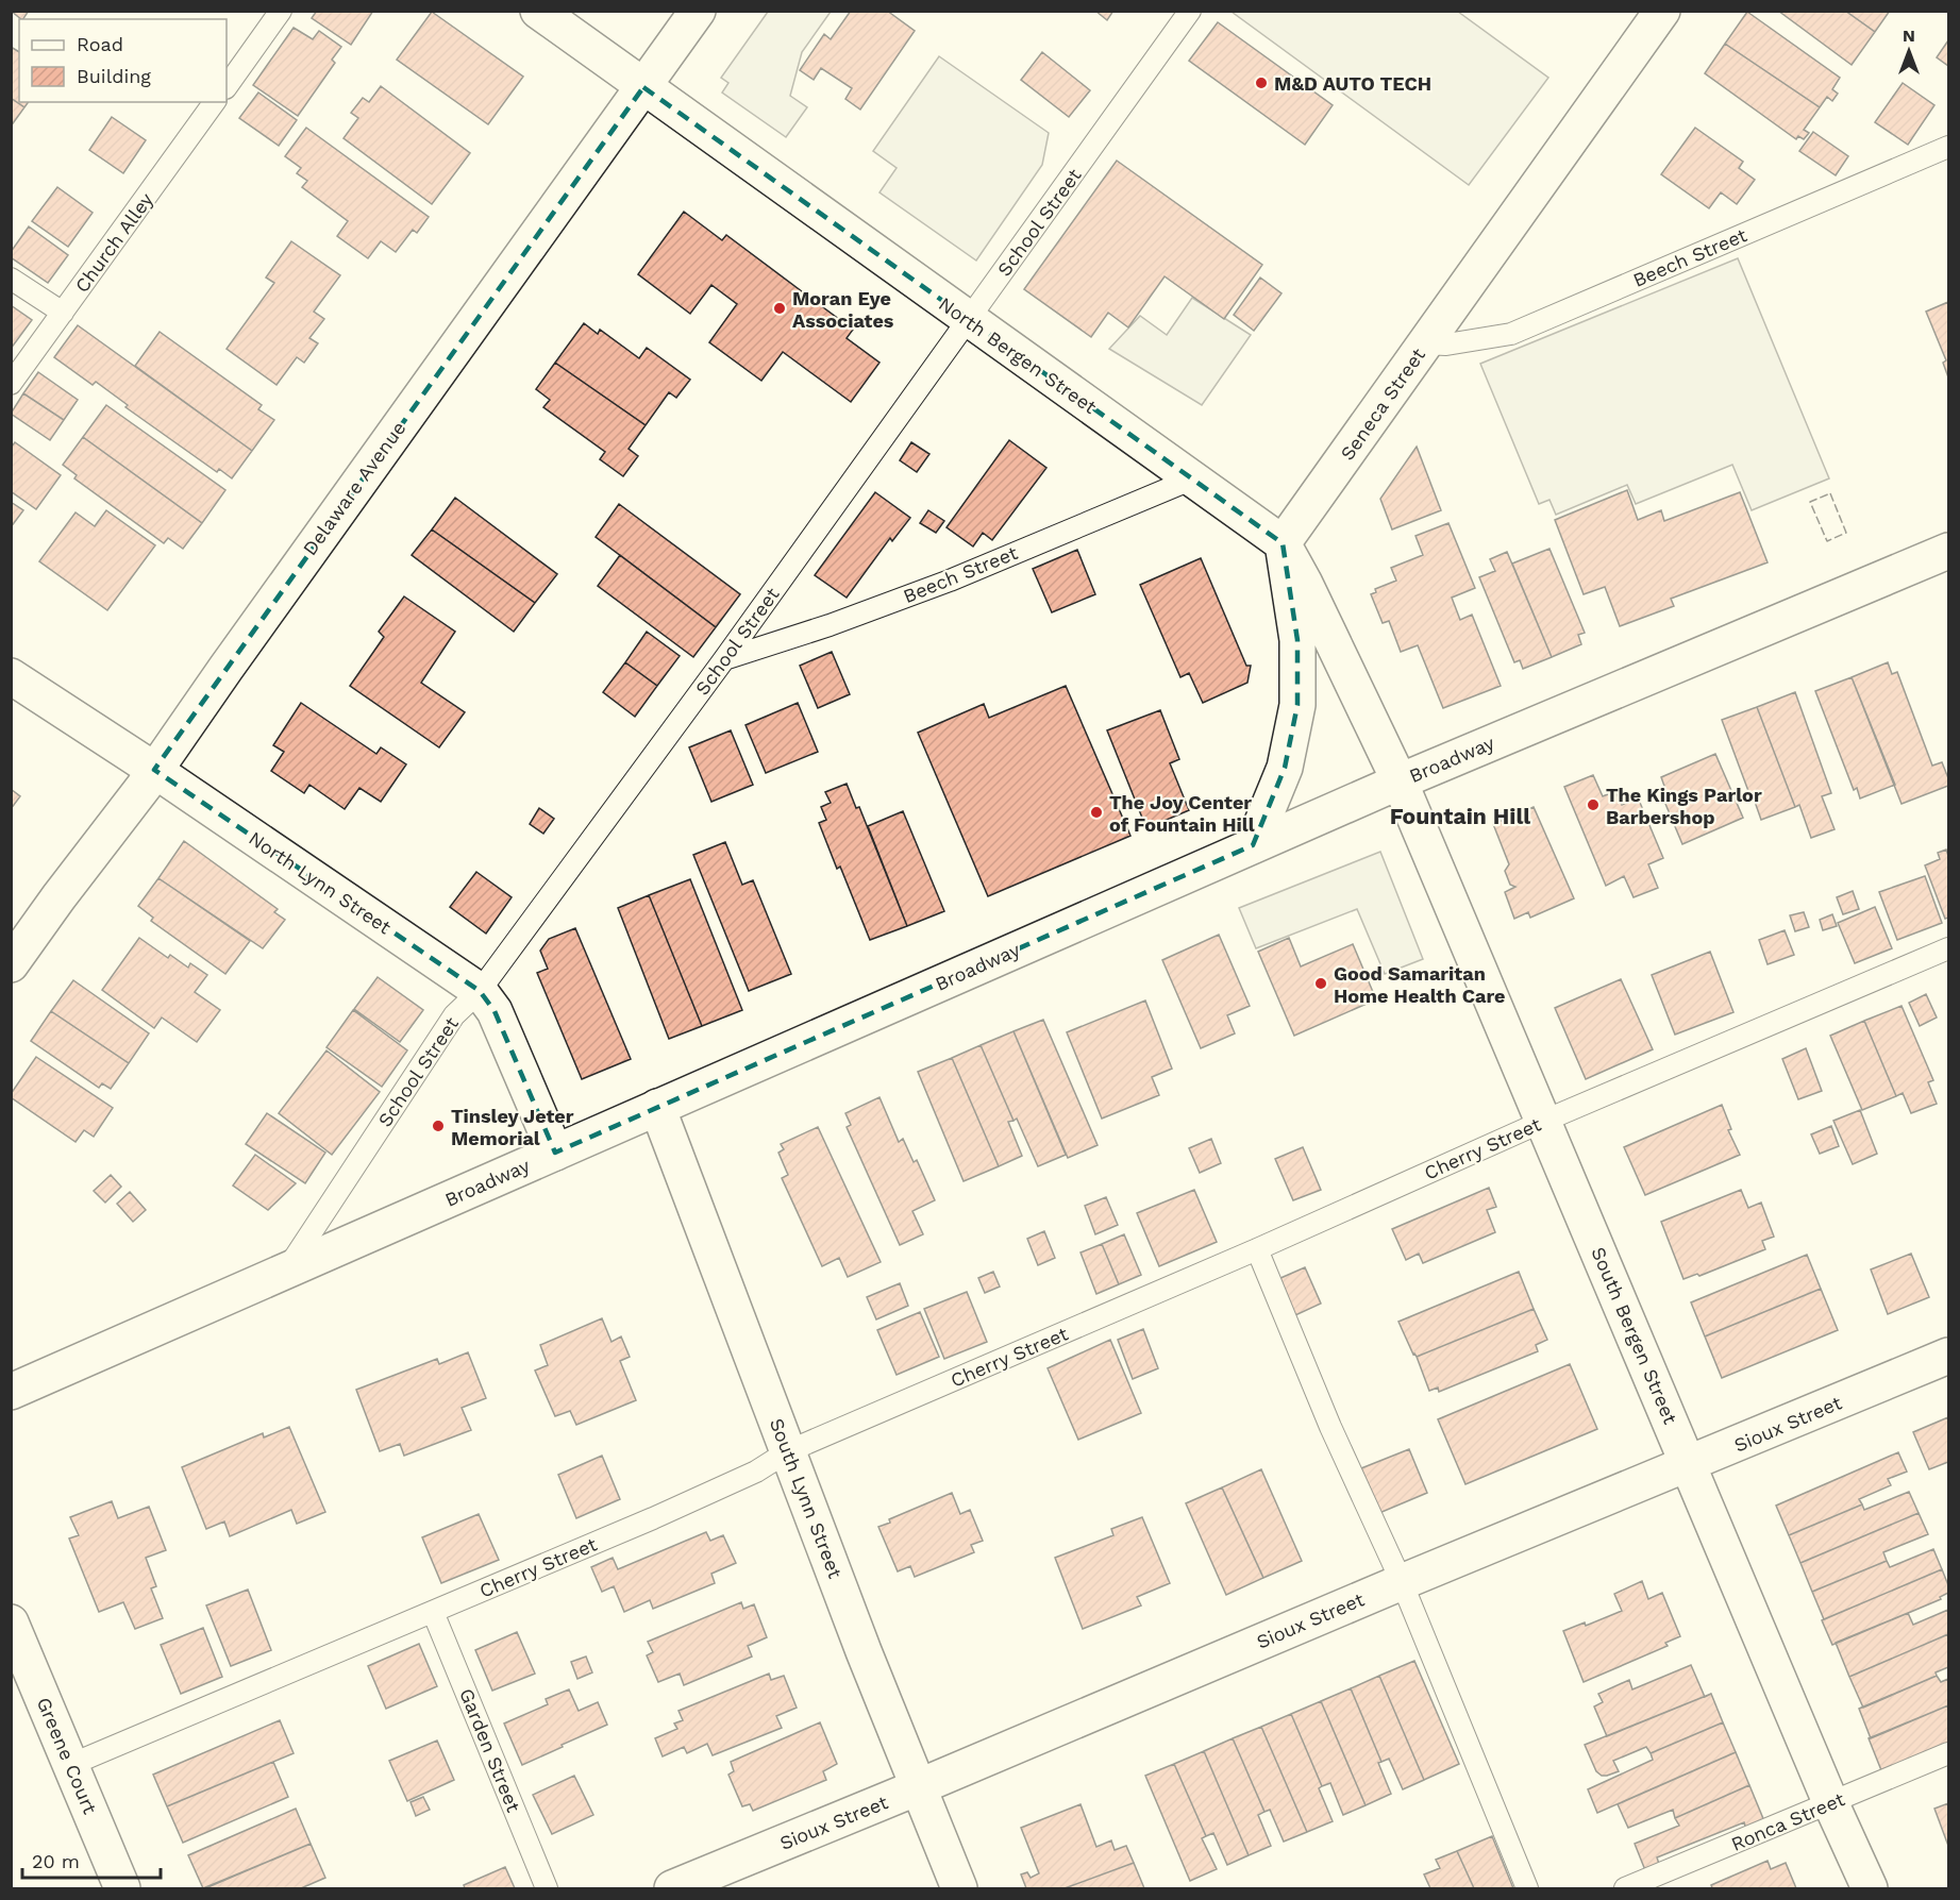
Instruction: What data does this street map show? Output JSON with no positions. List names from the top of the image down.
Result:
{
  "streets": {
    "street": [
      "North Bergen Street",
      "Seneca Street",
      "Delaware Avenue",
      "Broadway",
      "North Lynn Street",
      "South Bergen Street",
      "Sioux Street",
      "South Lynn Street",
      "Greene Court"
    ],
    "lane": [
      "School Street",
      "Church Alley",
      "Beech Street",
      "Cherry Street",
      "Garden Street",
      "Ronca Street"
    ]
  },
  "crossings": [
    ["School Street", "Beech Street"],
    ["School Street", "North Bergen Street"],
    ["School Street", "Broadway"],
    ["School Street", "North Lynn Street"],
    ["Beech Street", "North Bergen Street"],
    ["Beech Street", "Seneca Street"],
    ["North Bergen Street", "Seneca Street"],
    ["North Bergen Street", "Delaware Avenue"],
    ["North Bergen Street", "Broadway"],
    ["North Bergen Street", "South Bergen Street"],
    ["Delaware Avenue", "North Lynn Street"],
    ["Broadway", "North Lynn Street"],
    ["Broadway", "South Bergen Street"],
    ["Broadway", "South Lynn Street"],
    ["Cherry Street", "South Bergen Street"],
    ["Cherry Street", "South Lynn Street"],
    ["Cherry Street", "Garden Street"],
    ["Cherry Street", "Greene Court"],
    ["South Bergen Street", "Sioux Street"],
    ["South Bergen Street", "Ronca Street"],
    ["Sioux Street", "South Lynn Street"]
  ],
  "districts": ["Fountain Hill"],
  "places": [
    "M&D AUTO TECH",
    "Moran Eye Associates",
    "The Kings Parlor Barbershop",
    "The Joy Center of Fountain Hill",
    "Good Samaritan Home Health Care",
    "Tinsley Jeter Memorial"
  ],
  "legend": ["Road", "Building"],
  "scale_bar": "20 m",
  "north": "top"
}
